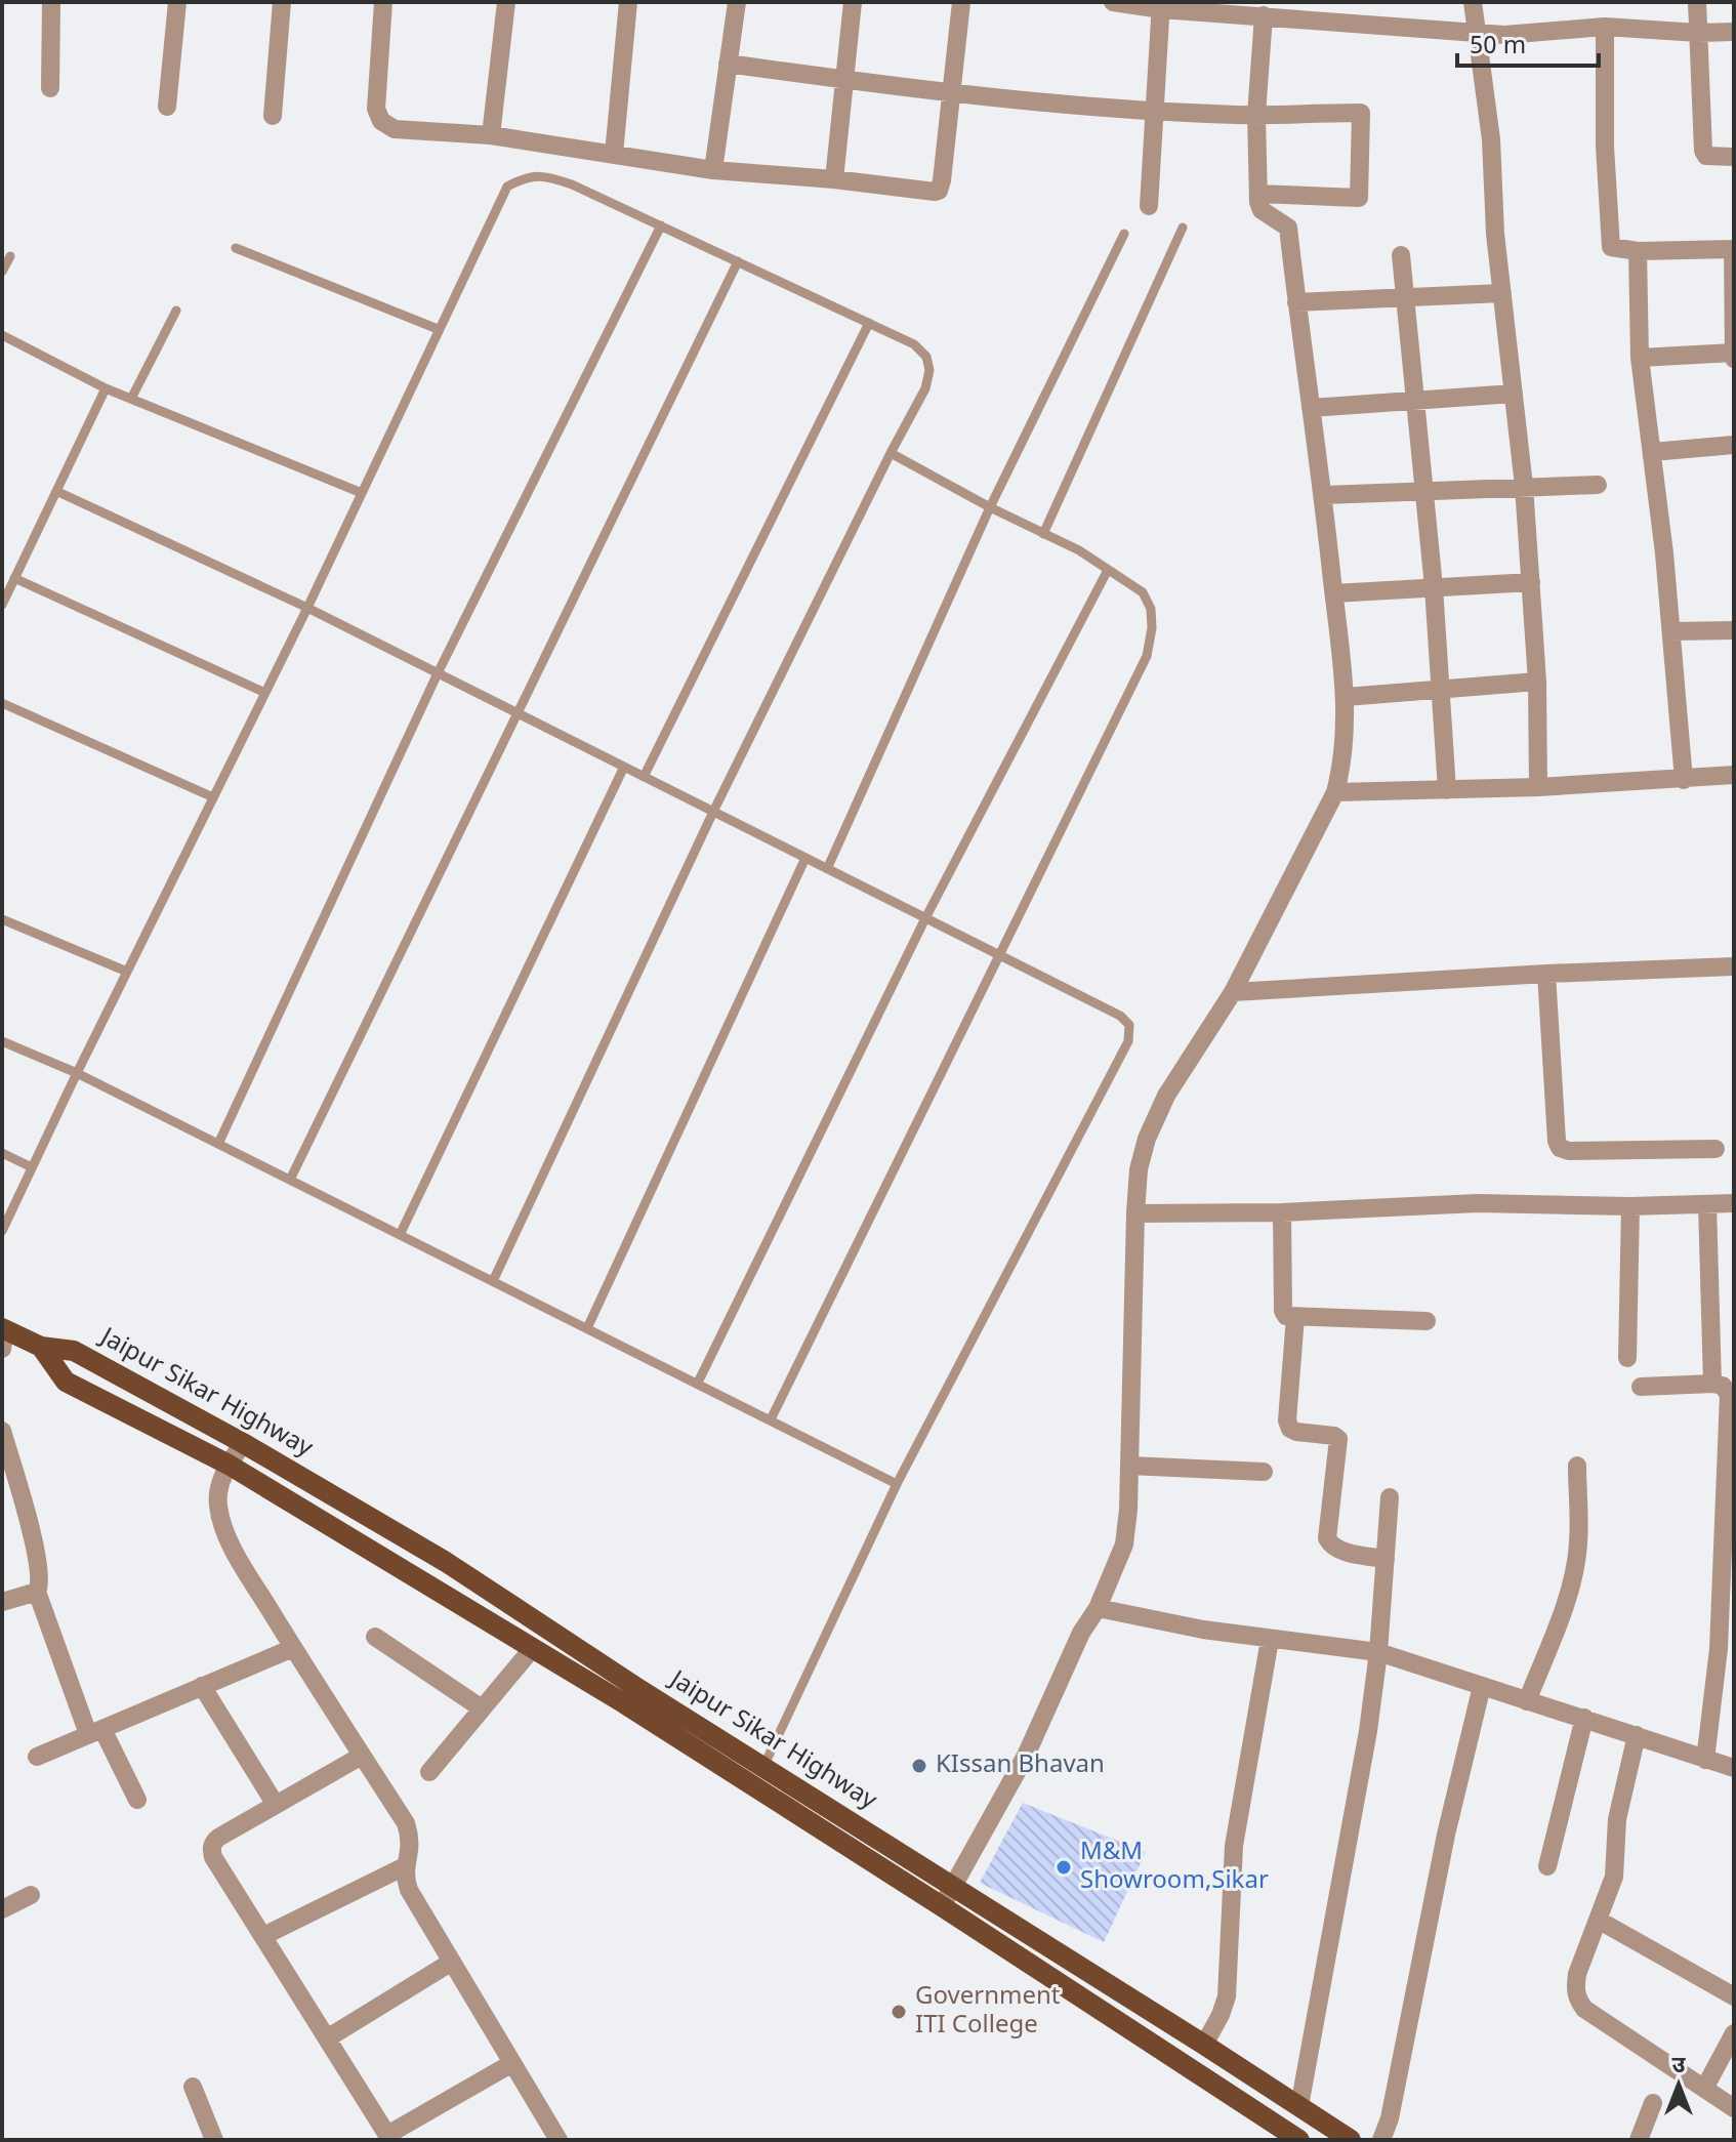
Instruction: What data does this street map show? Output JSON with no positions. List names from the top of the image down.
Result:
{
  "streets": {
    "main road": ["Jaipur Sikar Highway"]
  },
  "places": ["KIssan Bhavan", "M&M Showroom,Sikar", "Government ITI College"],
  "scale_bar": "50 m",
  "north": "top"
}
